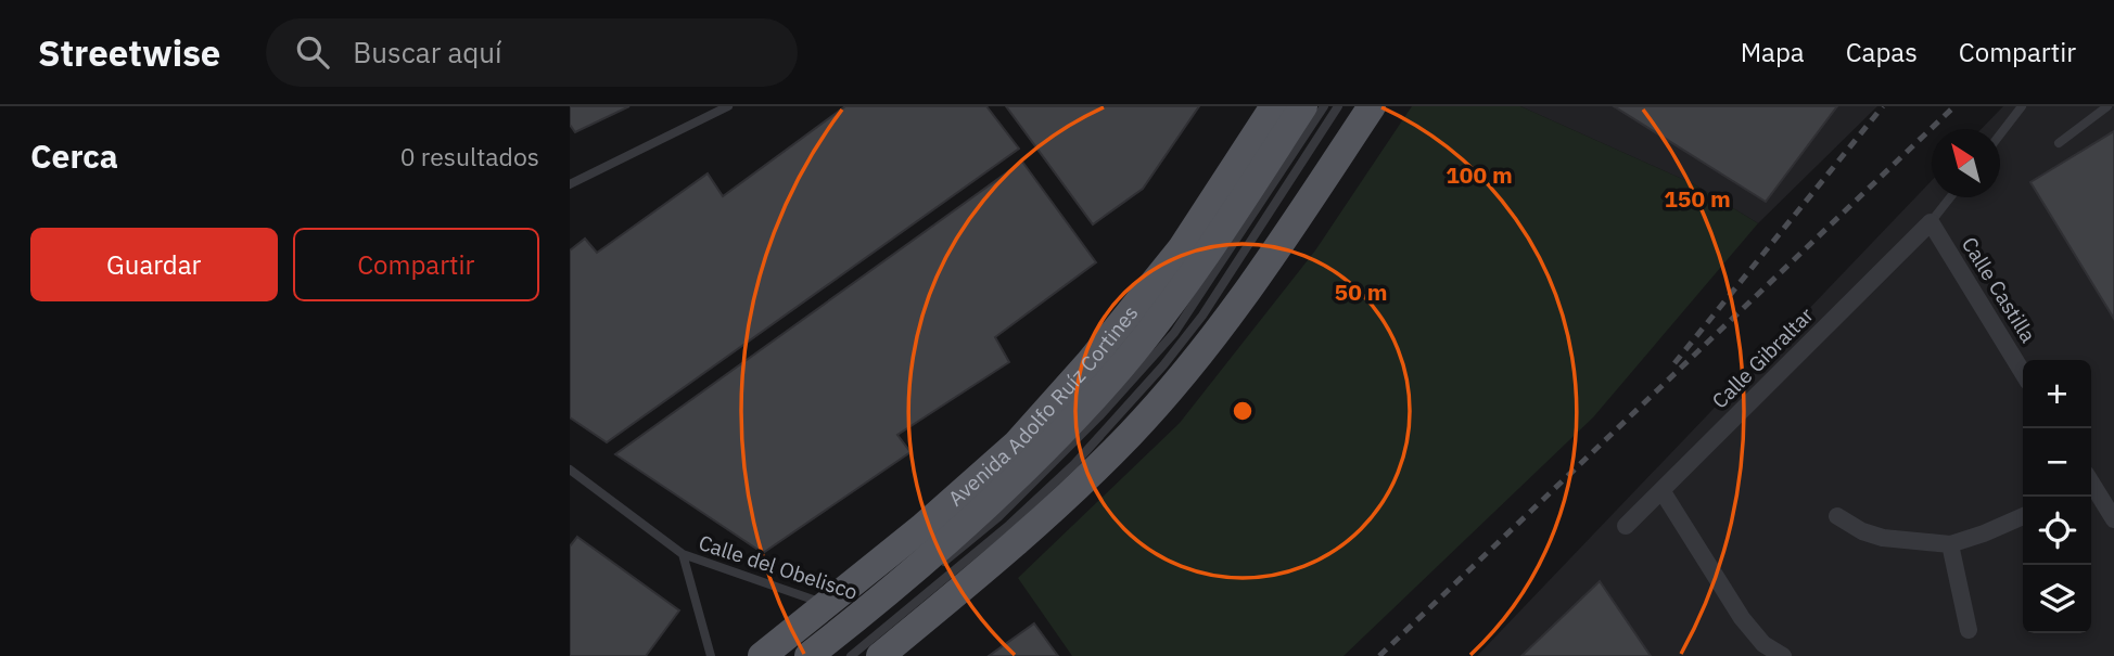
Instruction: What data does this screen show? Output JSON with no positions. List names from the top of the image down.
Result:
{
  "streets": {
    "main road": ["Avenida Adolfo Ruíz Cortines"],
    "street": ["Calle Castilla", "Calle Gibraltar"],
    "lane": ["Calle del Obelisco"]
  },
  "crossings": [
    ["Calle Castilla", "Calle Gibraltar"],
    ["Avenida Adolfo Ruíz Cortines", "Calle del Obelisco"]
  ],
  "north": "top left",
  "page": {
    "header": "Streetwise",
    "search": "Buscar aquí",
    "nav": ["Mapa", "Capas", "Compartir"],
    "heading": ["Cerca", "0 resultados"],
    "buttons": ["Guardar", "Compartir"],
    "map_buttons": ["+", "−"]
  },
  "rings": ["100 m", "150 m", "50 m"]
}
